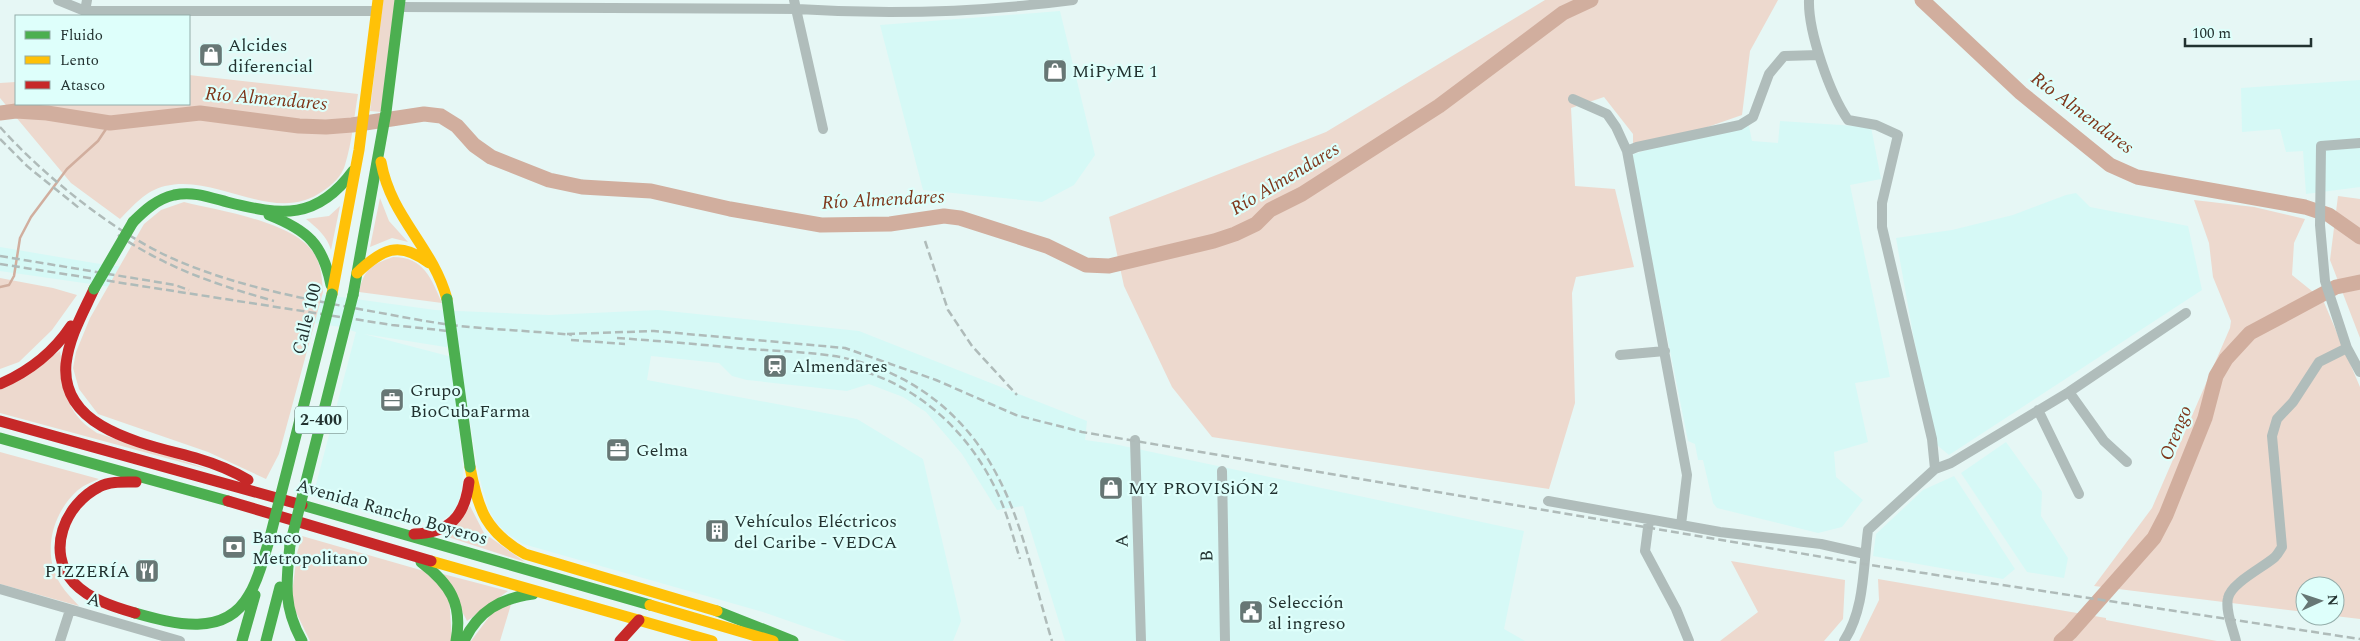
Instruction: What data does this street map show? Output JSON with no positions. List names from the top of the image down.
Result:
{
  "streets": {
    "main road": ["Calle 100", "2-400", "Avenida Rancho Boyeros"],
    "street": ["A", "B"]
  },
  "water": ["Río Almendares", "Orengo"],
  "places": {
    "shop": ["Alcides diferencial", "MiPyME 1", "MY PROVISiÓN 2"],
    "station": ["Almendares"],
    "office": ["Grupo BioCubaFarma", "Gelma"],
    "building": ["Vehículos Eléctricos del Caribe - VEDCA"],
    "bank": ["Banco Metropolitano"],
    "restaurant": ["PIZZERÍA"],
    "public building": ["Selección al ingreso"]
  },
  "legend": ["Fluido", "Lento", "Atasco"],
  "scale_bar": "100 m",
  "north": "right"
}
